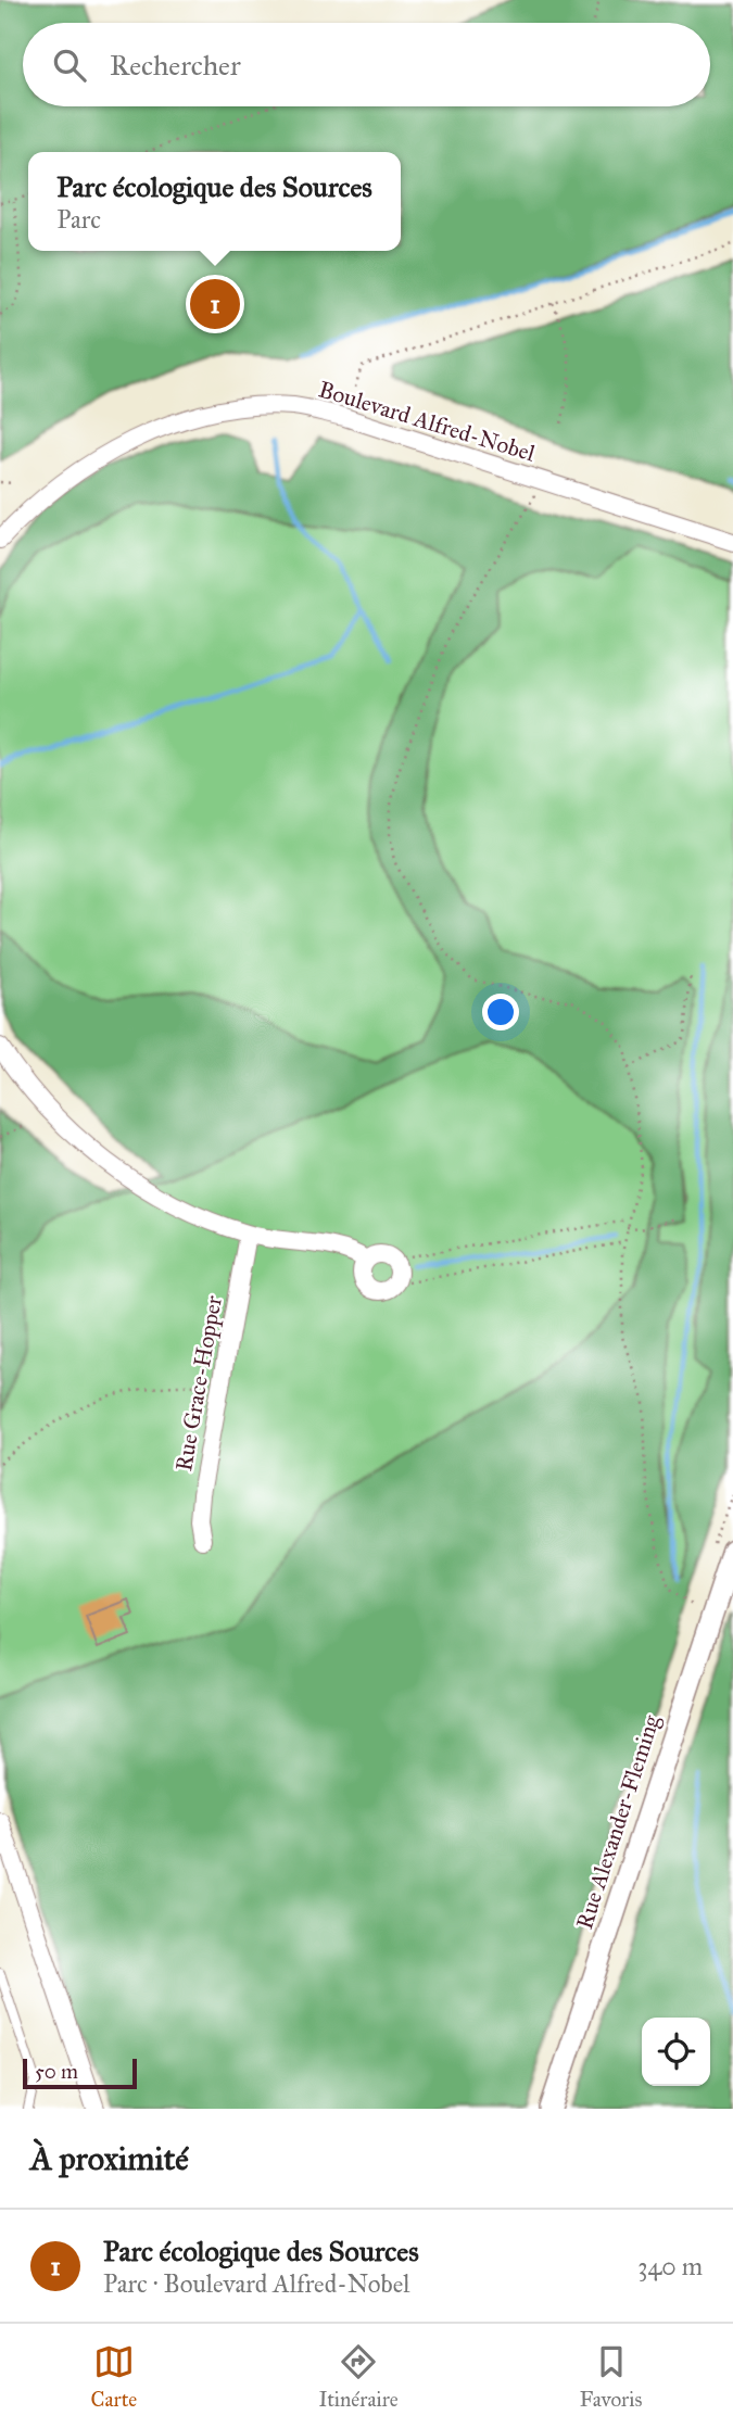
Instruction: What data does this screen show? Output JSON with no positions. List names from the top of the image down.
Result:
{
  "streets": {
    "street": ["Boulevard Alfred-Nobel", "Rue Grace-Hopper", "Rue Alexander-Fleming"]
  },
  "scale_bar": "50 m",
  "page": {
    "search": "Rechercher",
    "popup": ["Parc écologique des Sources", "Parc"],
    "pins": "1",
    "scale": "50 m",
    "heading": "À proximité",
    "list": [
      {
        "mark": "1",
        "name": "Parc écologique des Sources",
        "note": "Parc · Boulevard Alfred-Nobel",
        "value": "340 m"
      }
    ],
    "nav": ["Carte", "Itinéraire", "Favoris"]
  }
}
